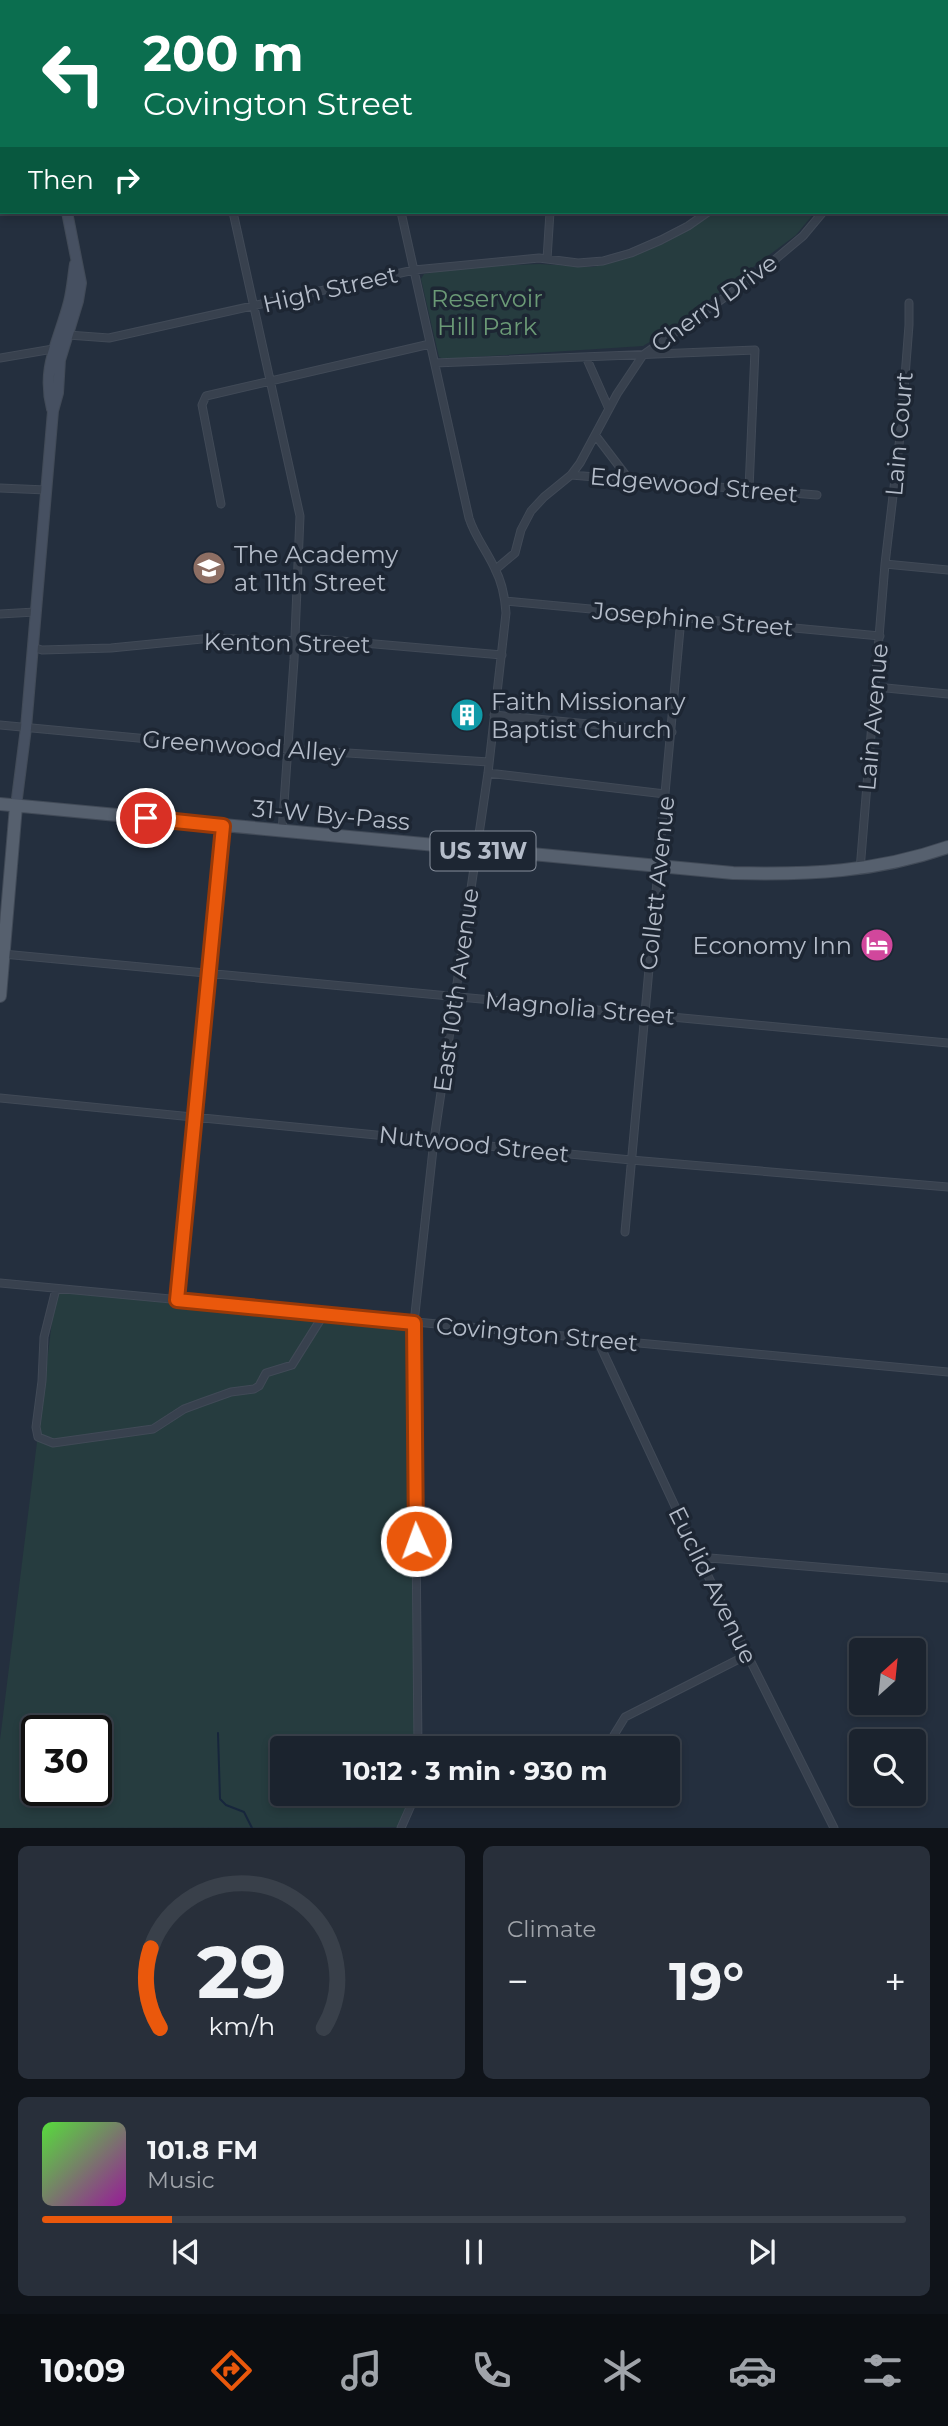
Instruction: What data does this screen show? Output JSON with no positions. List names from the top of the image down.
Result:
{
  "streets": {
    "main road": ["31-W By-Pass", "US 31W"],
    "street": [
      "High Street",
      "Cherry Drive",
      "Lain Court",
      "Edgewood Street",
      "Josephine Street",
      "Kenton Street",
      "Lain Avenue",
      "Greenwood Alley",
      "Collett Avenue",
      "East 10th Avenue",
      "Magnolia Street",
      "Nutwood Street",
      "Covington Street",
      "Euclid Avenue"
    ]
  },
  "crossings": [
    ["High Street", "East 10th Avenue"],
    ["Cherry Drive", "Edgewood Street"],
    ["Cherry Drive", "East 10th Avenue"],
    ["Lain Court", "Lain Avenue"],
    ["Josephine Street", "Lain Avenue"],
    ["Josephine Street", "Collett Avenue"],
    ["Josephine Street", "East 10th Avenue"],
    ["Kenton Street", "East 10th Avenue"],
    ["Lain Avenue", "31-W By-Pass"],
    ["Greenwood Alley", "East 10th Avenue"],
    ["31-W By-Pass", "Collett Avenue"],
    ["31-W By-Pass", "East 10th Avenue"],
    ["Collett Avenue", "Magnolia Street"],
    ["Collett Avenue", "Nutwood Street"],
    ["East 10th Avenue", "Magnolia Street"],
    ["East 10th Avenue", "Nutwood Street"],
    ["East 10th Avenue", "Covington Street"],
    ["Covington Street", "Euclid Avenue"]
  ],
  "parks": ["Reservoir Hill Park"],
  "places": {
    "school or university": ["The Academy at 11th Street"],
    "building": ["Faith Missionary Baptist Church"],
    "hotel": ["Economy Inn"]
  },
  "north": "top right",
  "page": {
    "turn": ["200 m", "Covington Street"],
    "then": "Then",
    "limit": "30",
    "trip": "10:12 · 3 min · 930 m",
    "tile": "Climate",
    "heat": ["−", "19°", "+"],
    "song": ["101.8 FM", "Music"],
    "tabs": "10:09",
    "gauge": ["29", "km/h"]
  }
}
